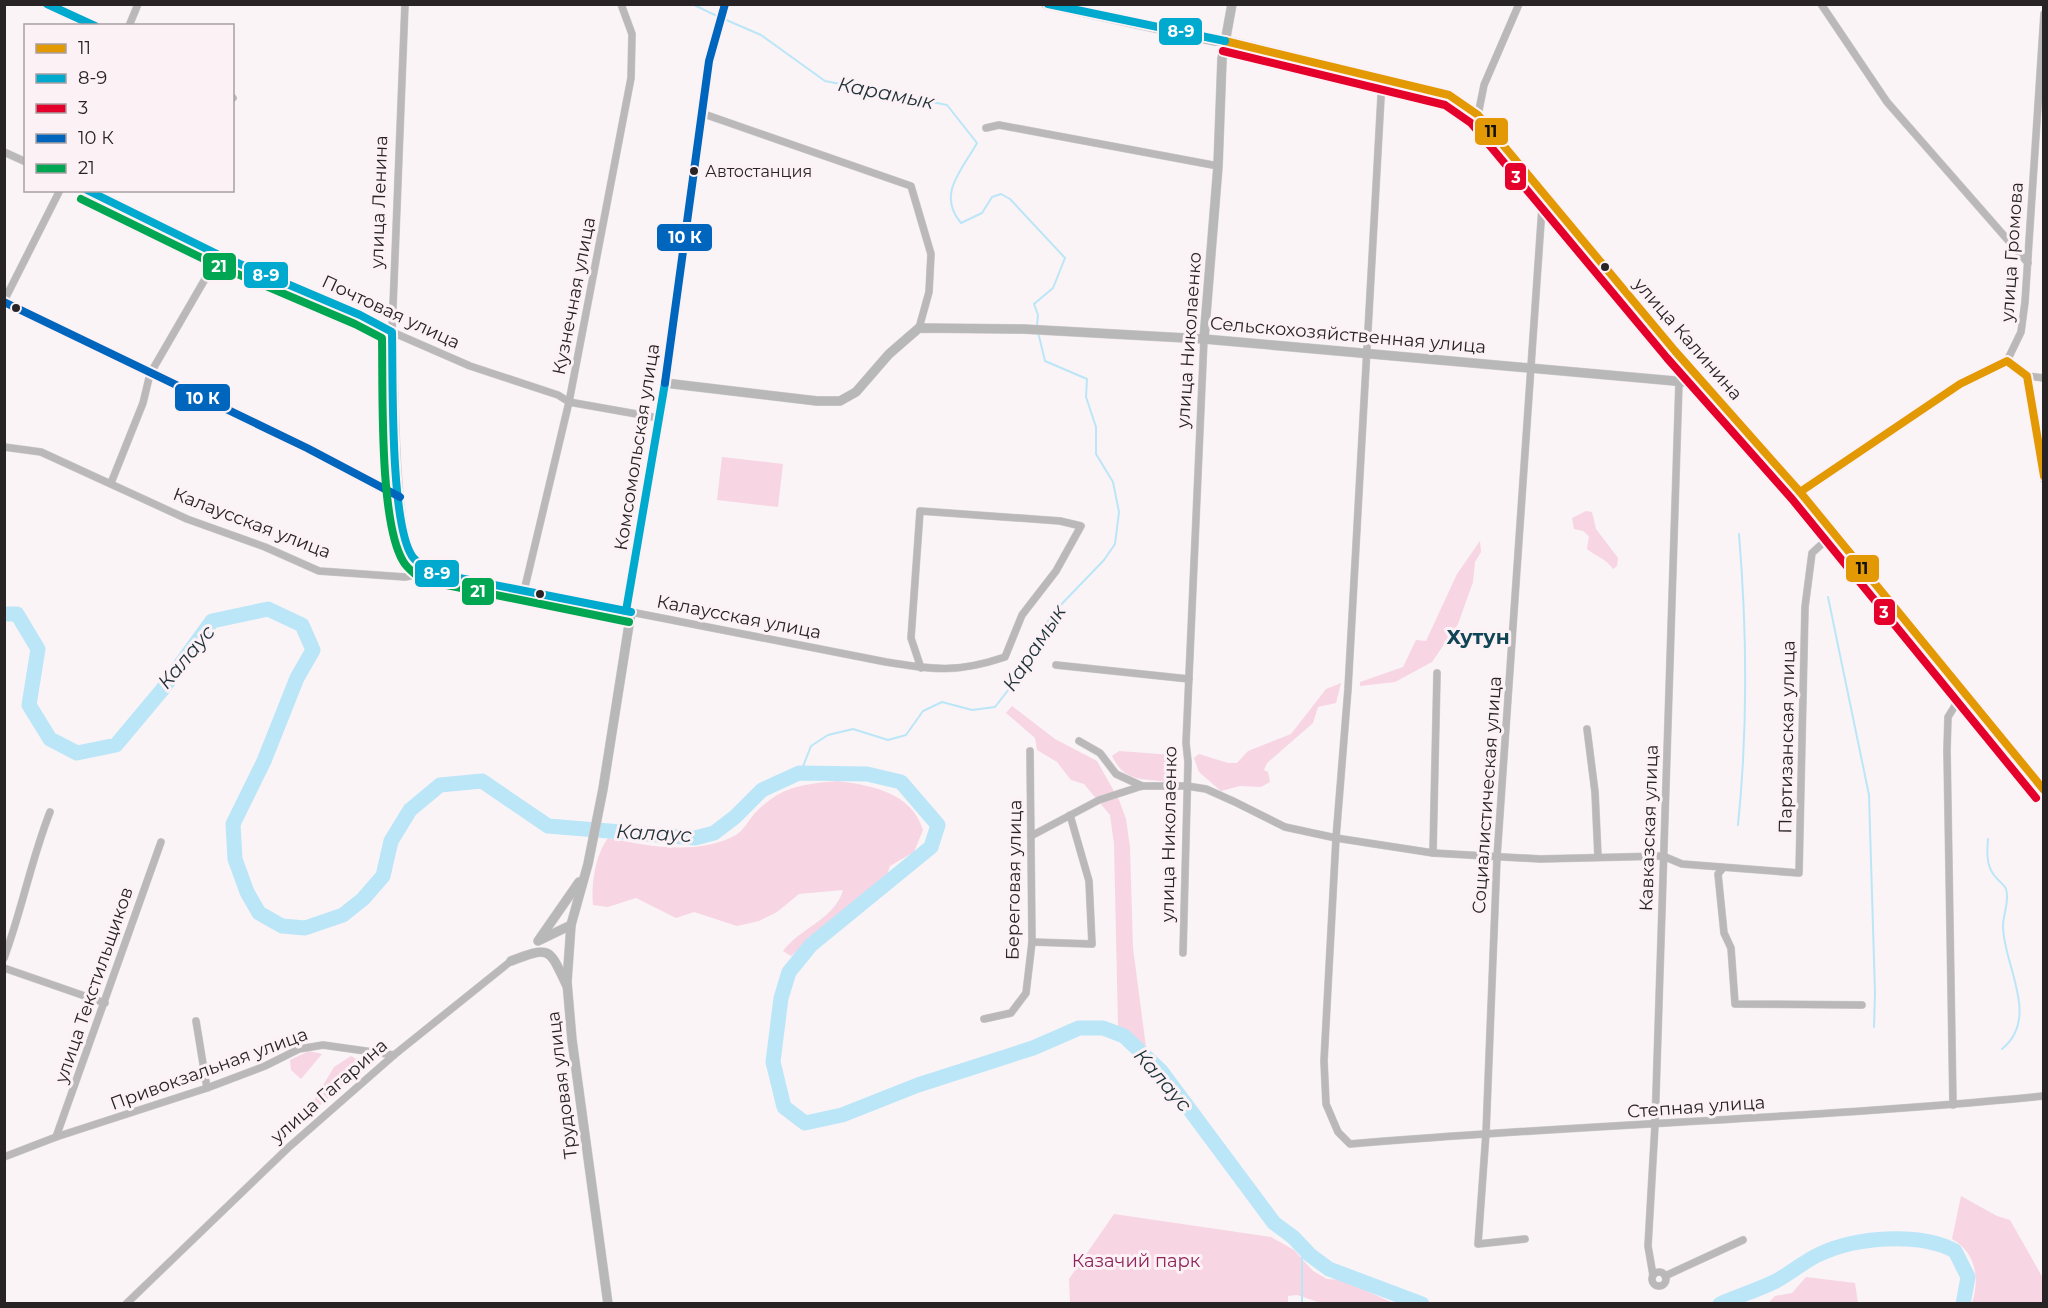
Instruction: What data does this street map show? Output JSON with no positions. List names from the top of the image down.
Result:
{
  "streets": {
    "main road": [
      "улица Ленина",
      "Почтовая улица",
      "Сельскохозяйственная улица",
      "улица Калинина",
      "улица Николаенко",
      "Комсомольская улица",
      "Калаусская улица",
      "Трудовая улица",
      "улица Гагарина"
    ],
    "street": [
      "улица Громова",
      "Кузнечная улица",
      "Партизанская улица",
      "Социалистическая улица",
      "Кавказская улица",
      "Береговая улица",
      "улица Текстильщиков",
      "Привокзальная улица",
      "Степная улица"
    ]
  },
  "crossings": [
    ["улица Ленина", "Почтовая улица"],
    ["улица Ленина", "Калаусская улица"],
    ["Кузнечная улица", "Почтовая улица"],
    ["Кузнечная улица", "Калаусская улица"],
    ["Почтовая улица", "Комсомольская улица"],
    ["Сельскохозяйственная улица", "улица Калинина"],
    ["Сельскохозяйственная улица", "улица Николаенко"],
    ["Сельскохозяйственная улица", "Социалистическая улица"],
    ["Сельскохозяйственная улица", "Кавказская улица"],
    ["улица Калинина", "улица Николаенко"],
    ["улица Калинина", "Партизанская улица"],
    ["улица Калинина", "Социалистическая улица"],
    ["улица Николаенко", "Партизанская улица"],
    ["Комсомольская улица", "Калаусская улица"],
    ["Комсомольская улица", "Трудовая улица"],
    ["Партизанская улица", "Социалистическая улица"],
    ["Партизанская улица", "Кавказская улица"],
    ["Партизанская улица", "Береговая улица"],
    ["Партизанская улица", "Степная улица"],
    ["Социалистическая улица", "Степная улица"],
    ["Кавказская улица", "Степная улица"],
    ["улица Текстильщиков", "Привокзальная улица"],
    ["Привокзальная улица", "улица Гагарина"],
    ["Трудовая улица", "улица Гагарина"]
  ],
  "districts": ["Хутун"],
  "water": ["Карамык", "Калаус"],
  "parks": ["Казачий парк"],
  "places": ["Автостанция"],
  "lines": [
    "transit line 8-9",
    "transit line 11",
    "transit line 3",
    "transit line 21"
  ],
  "legend": [
    "11",
    "8-9",
    "3",
    "10 К",
    "21"
  ]
}
